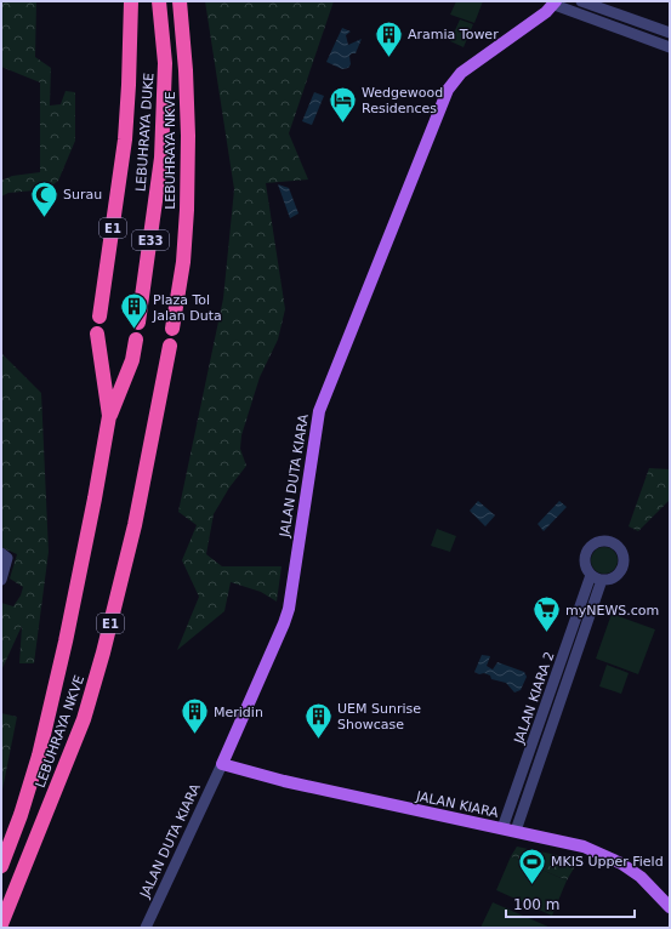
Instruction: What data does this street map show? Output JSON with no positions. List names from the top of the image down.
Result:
{
  "streets": {
    "highway": [
      "LEBUHRAYA DUKE",
      "LEBUHRAYA NKVE",
      "E1",
      "E33"
    ],
    "main road": ["JALAN DUTA KIARA", "JALAN KIARA"],
    "street": ["JALAN KIARA 2"]
  },
  "crossings": [
    ["JALAN DUTA KIARA", "JALAN KIARA"],
    ["JALAN KIARA 2", "JALAN KIARA"]
  ],
  "places": {
    "building": [
      "Aramia Tower",
      "Plaza Tol Jalan Duta",
      "Meridin",
      "UEM Sunrise Showcase"
    ],
    "hotel": ["Wedgewood Residences"],
    "mosque": ["Surau"],
    "supermarket": ["myNEWS.com"],
    "sports": ["MKIS Upper Field"]
  },
  "scale_bar": "100 m"
}
